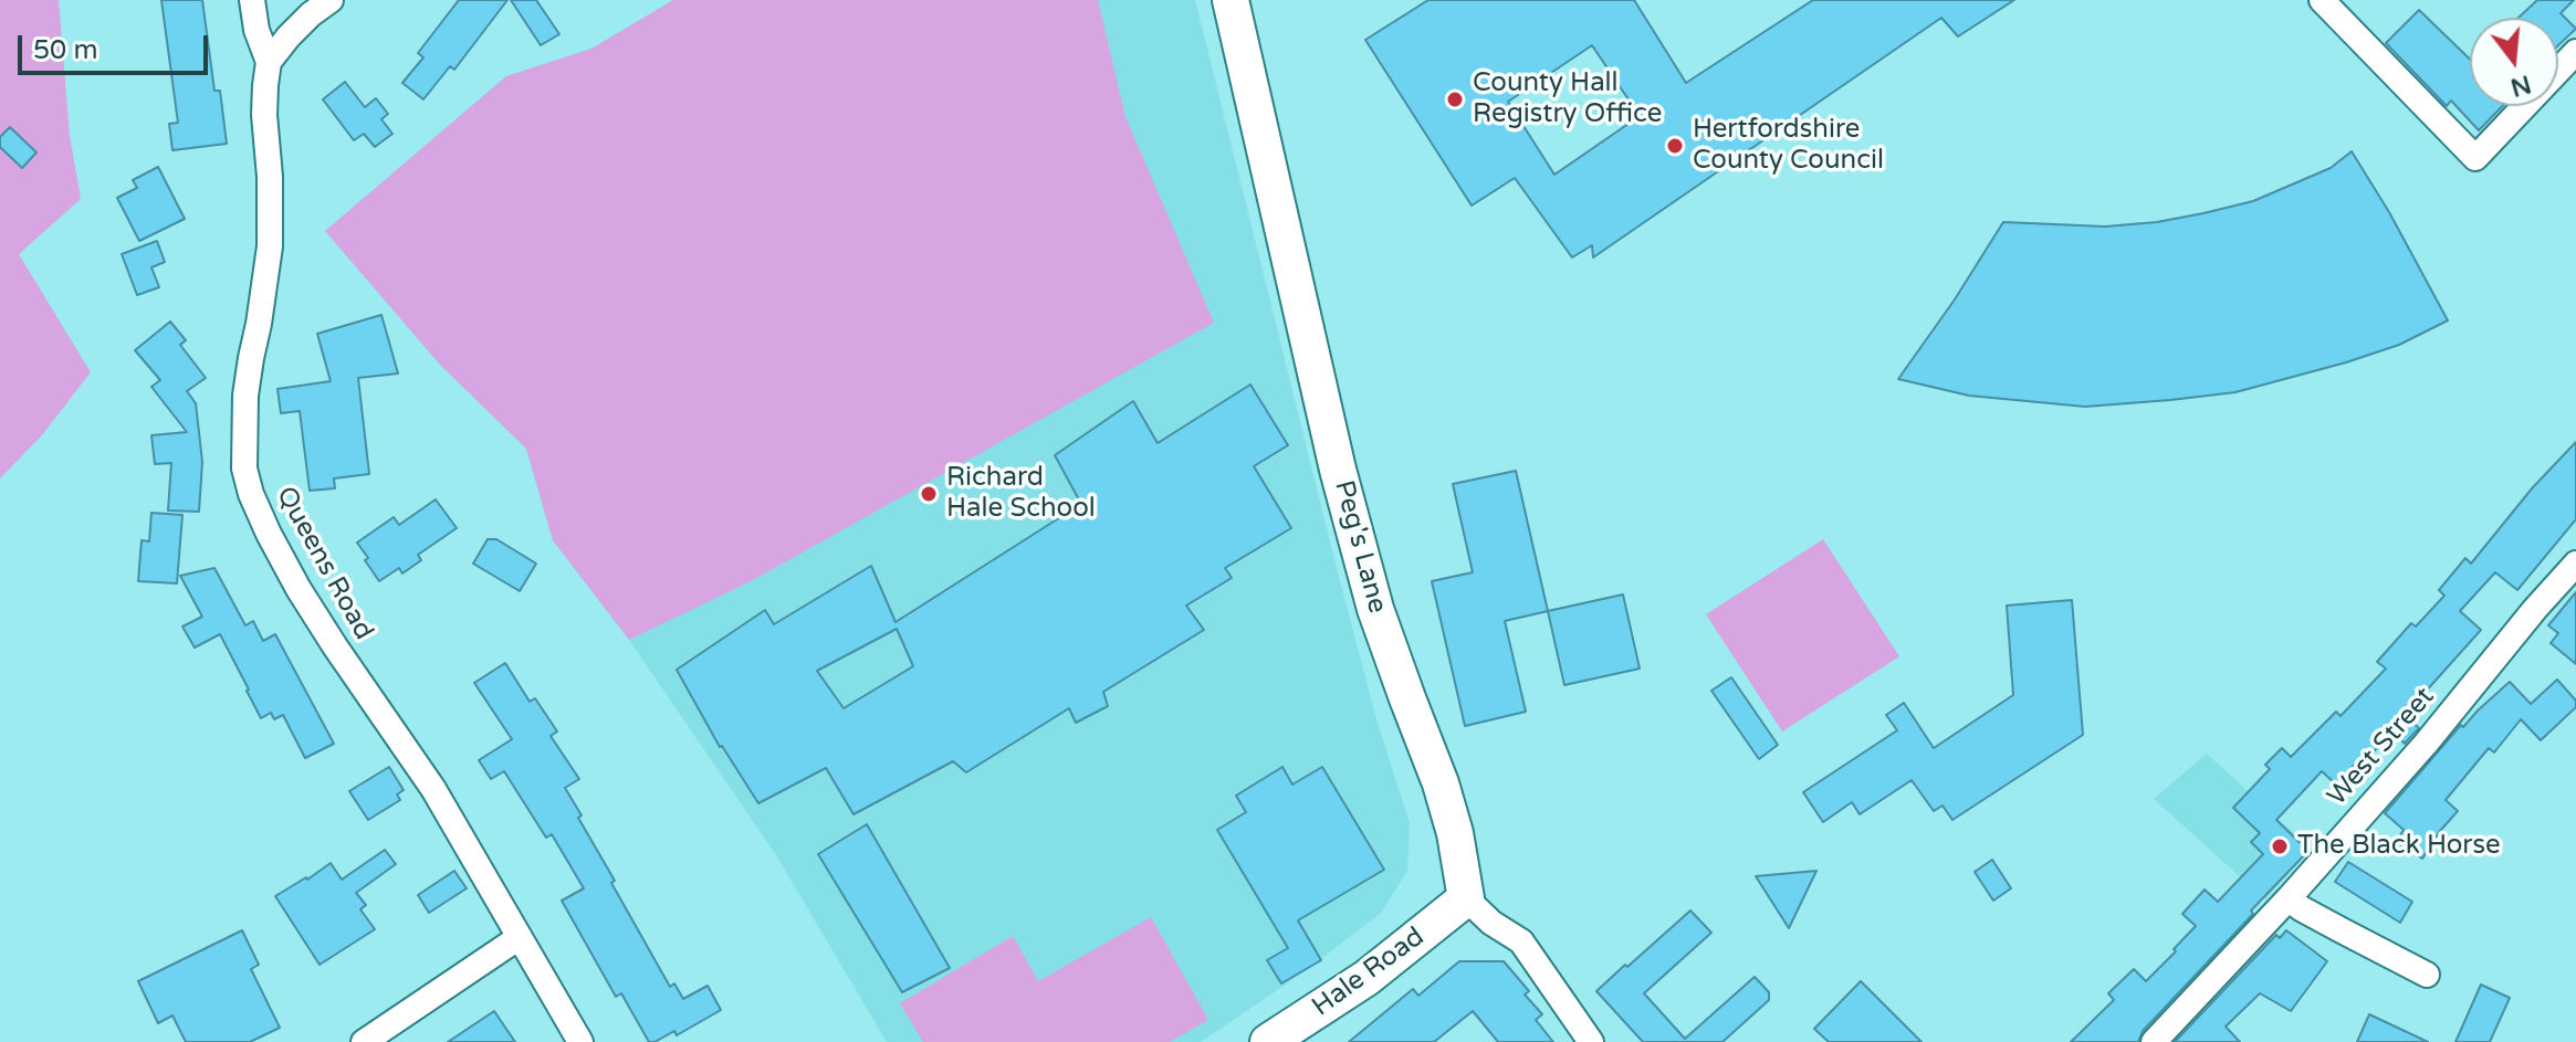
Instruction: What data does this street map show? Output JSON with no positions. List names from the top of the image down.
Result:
{
  "streets": {
    "main road": ["Peg's Lane", "Hale Road"],
    "street": ["Queens Road", "West Street"]
  },
  "crossings": [
    ["Peg's Lane", "Hale Road"]
  ],
  "places": [
    "County Hall Registry Office",
    "Hertfordshire County Council",
    "Richard Hale School",
    "The Black Horse"
  ],
  "scale_bar": "50 m",
  "north": "bottom"
}
